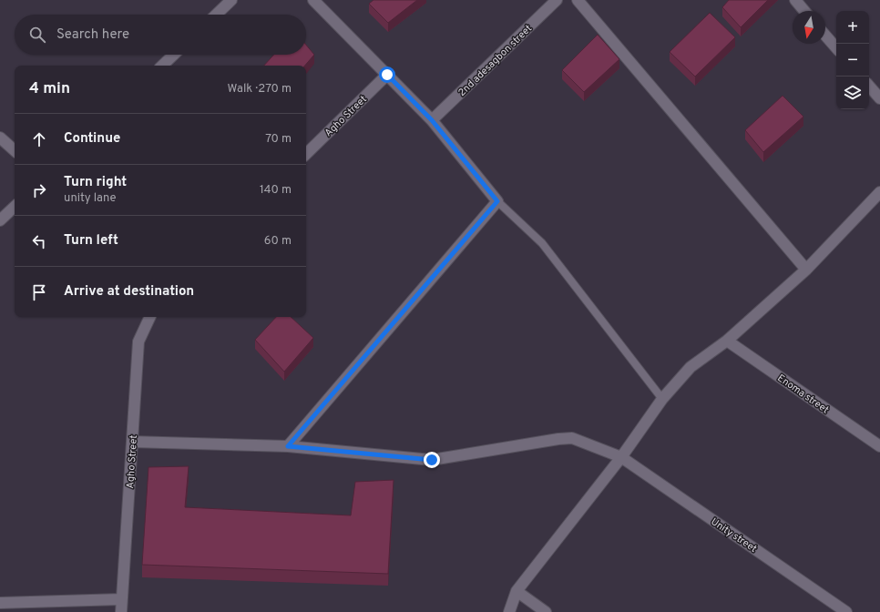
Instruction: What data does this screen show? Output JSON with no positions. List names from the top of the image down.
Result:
{
  "streets": {
    "street": [
      "2nd adesagbon street",
      "Agho Street",
      "Enoma street",
      "Unity street"
    ]
  },
  "crossings": [
    ["Agho Street", "Unity street"]
  ],
  "north": "bottom",
  "page": {
    "map_buttons": ["+", "−"],
    "search": "Search here",
    "heading": ["4 min", "Walk · 270 m"],
    "list": [
      ["Continue", "70 m"],
      ["Turn right", "unity lane", "140 m"],
      ["Turn left", "60 m"],
      "Arrive at destination"
    ]
  }
}
